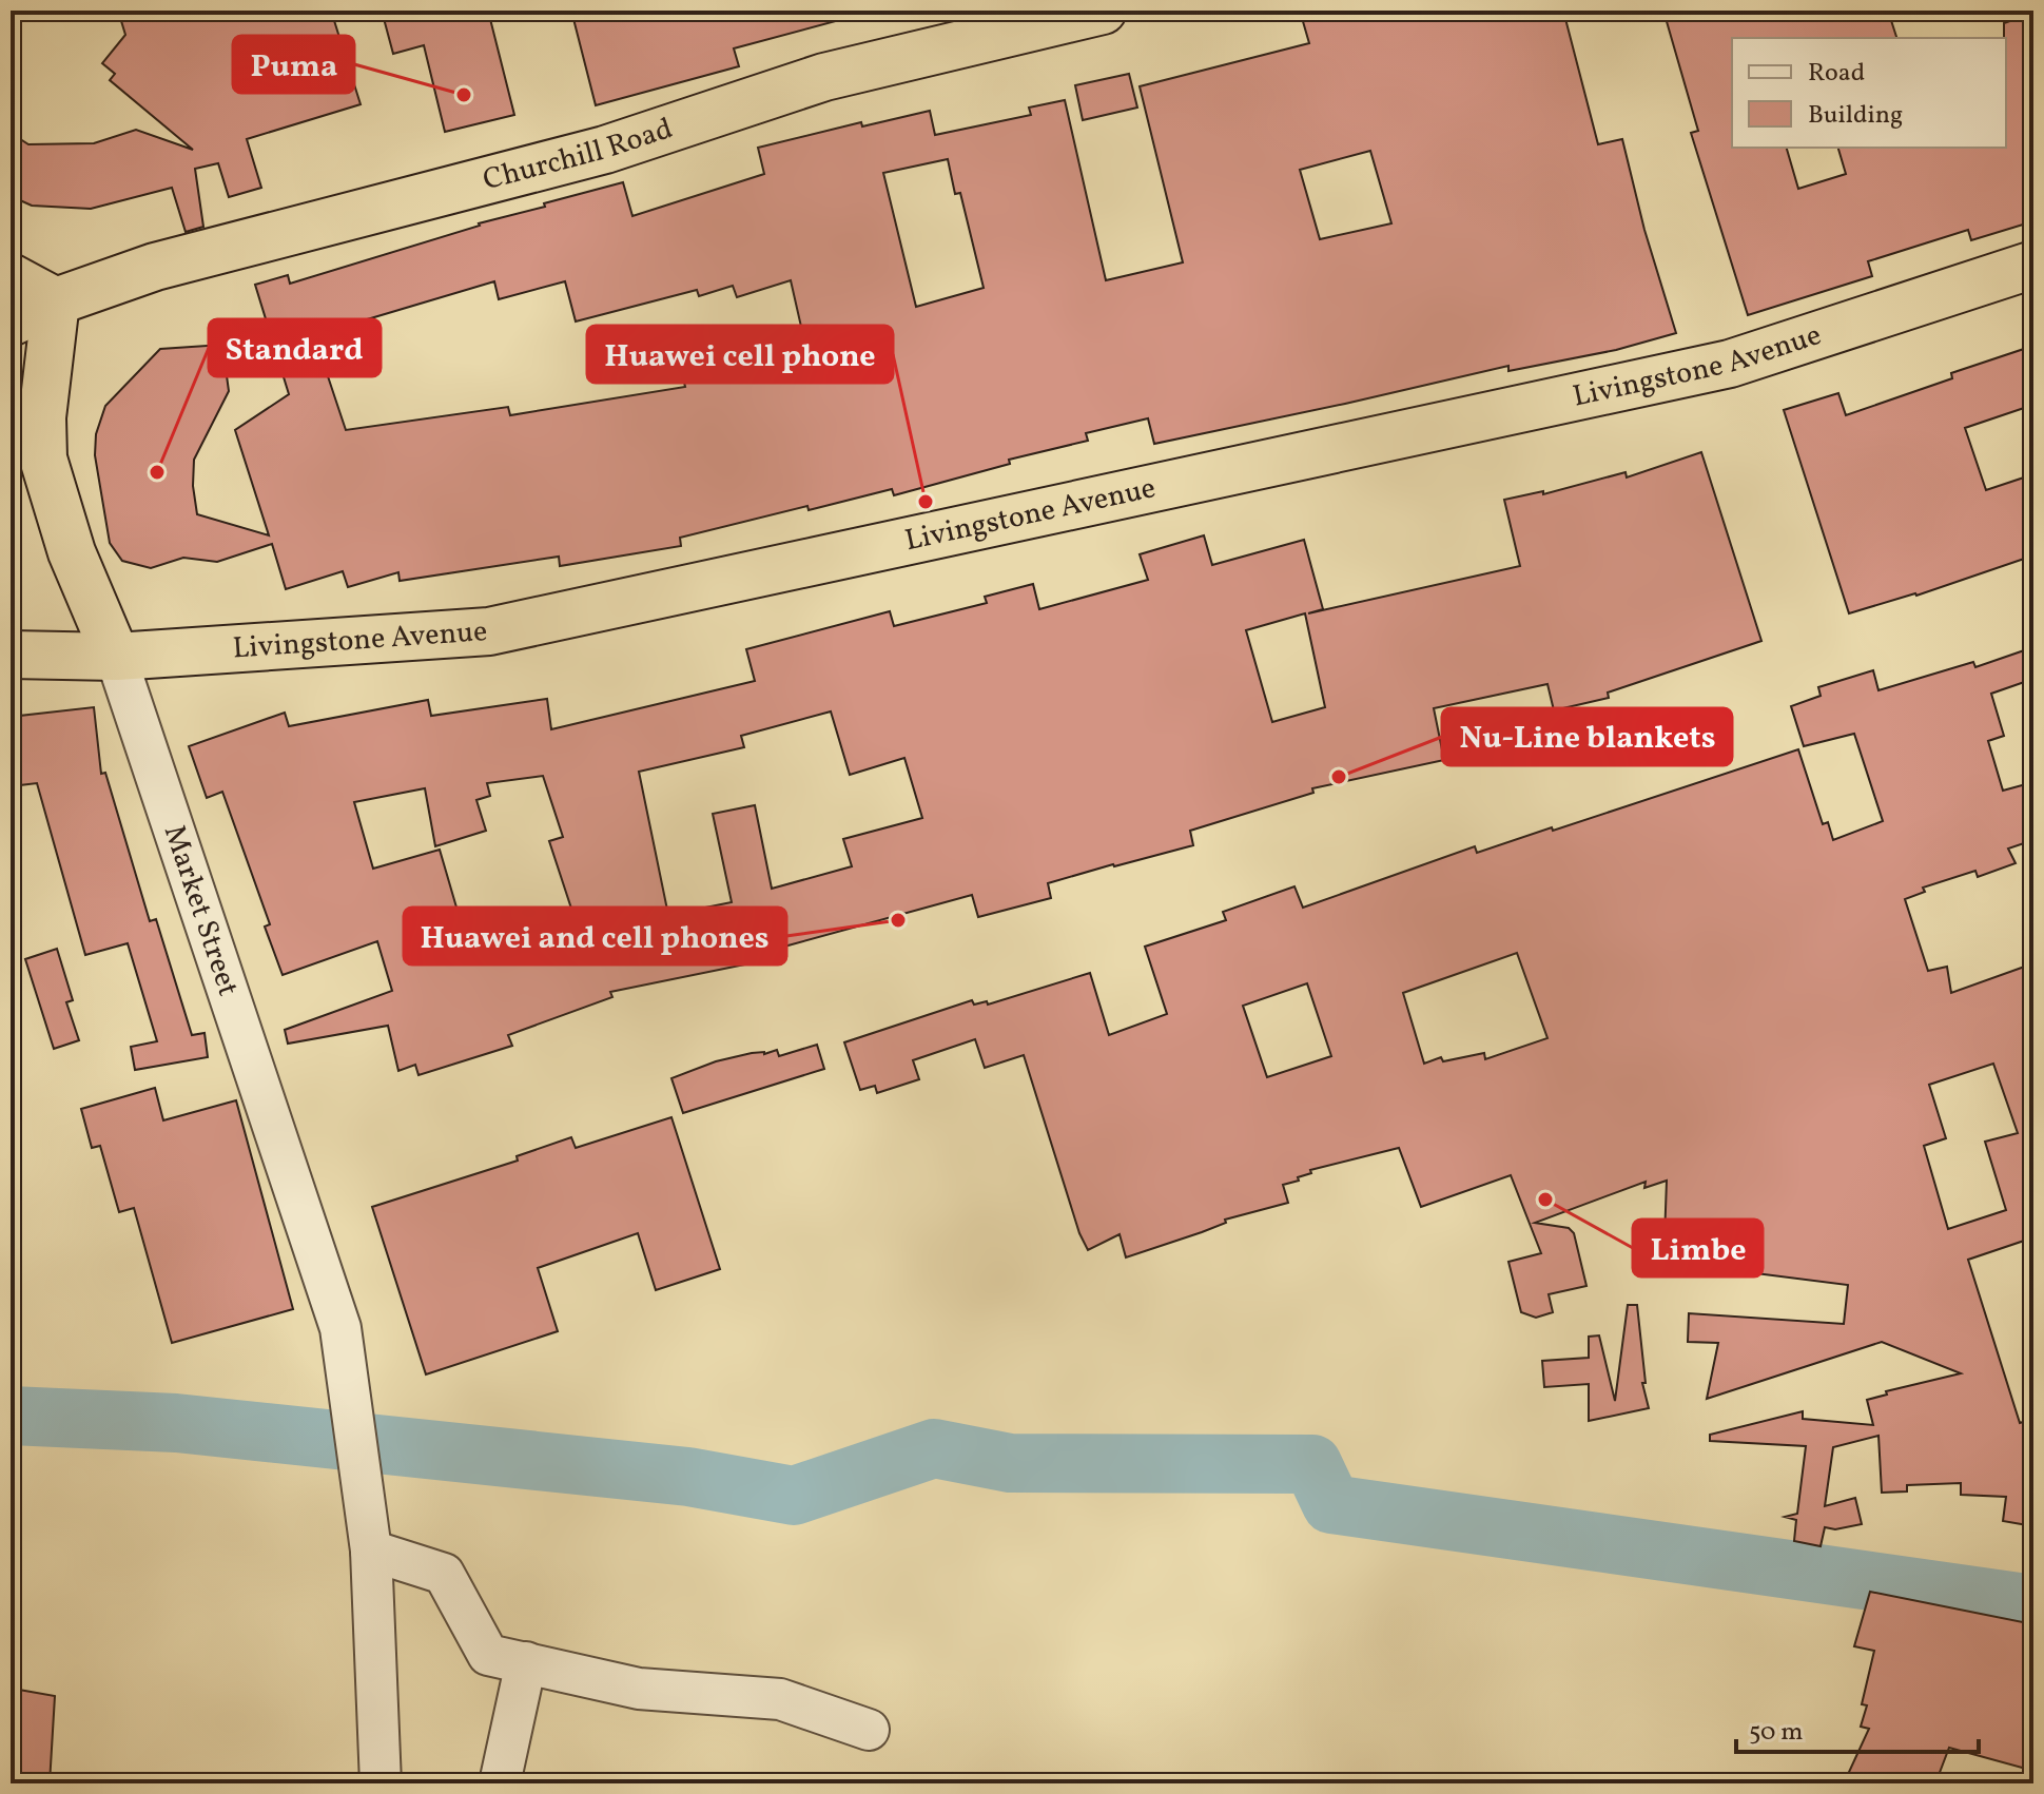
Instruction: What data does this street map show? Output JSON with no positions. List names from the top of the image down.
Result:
{
  "streets": {
    "highway": ["Churchill Road", "Livingstone Avenue"],
    "street": ["Market Street"]
  },
  "crossings": [
    ["Livingstone Avenue", "Market Street"]
  ],
  "places": [
    "Puma",
    "Standard",
    "Huawei cell phone",
    "Nu-Line blankets",
    "Huawei and cell phones",
    "Limbe"
  ],
  "legend": ["Road", "Building"],
  "scale_bar": "50 m"
}
